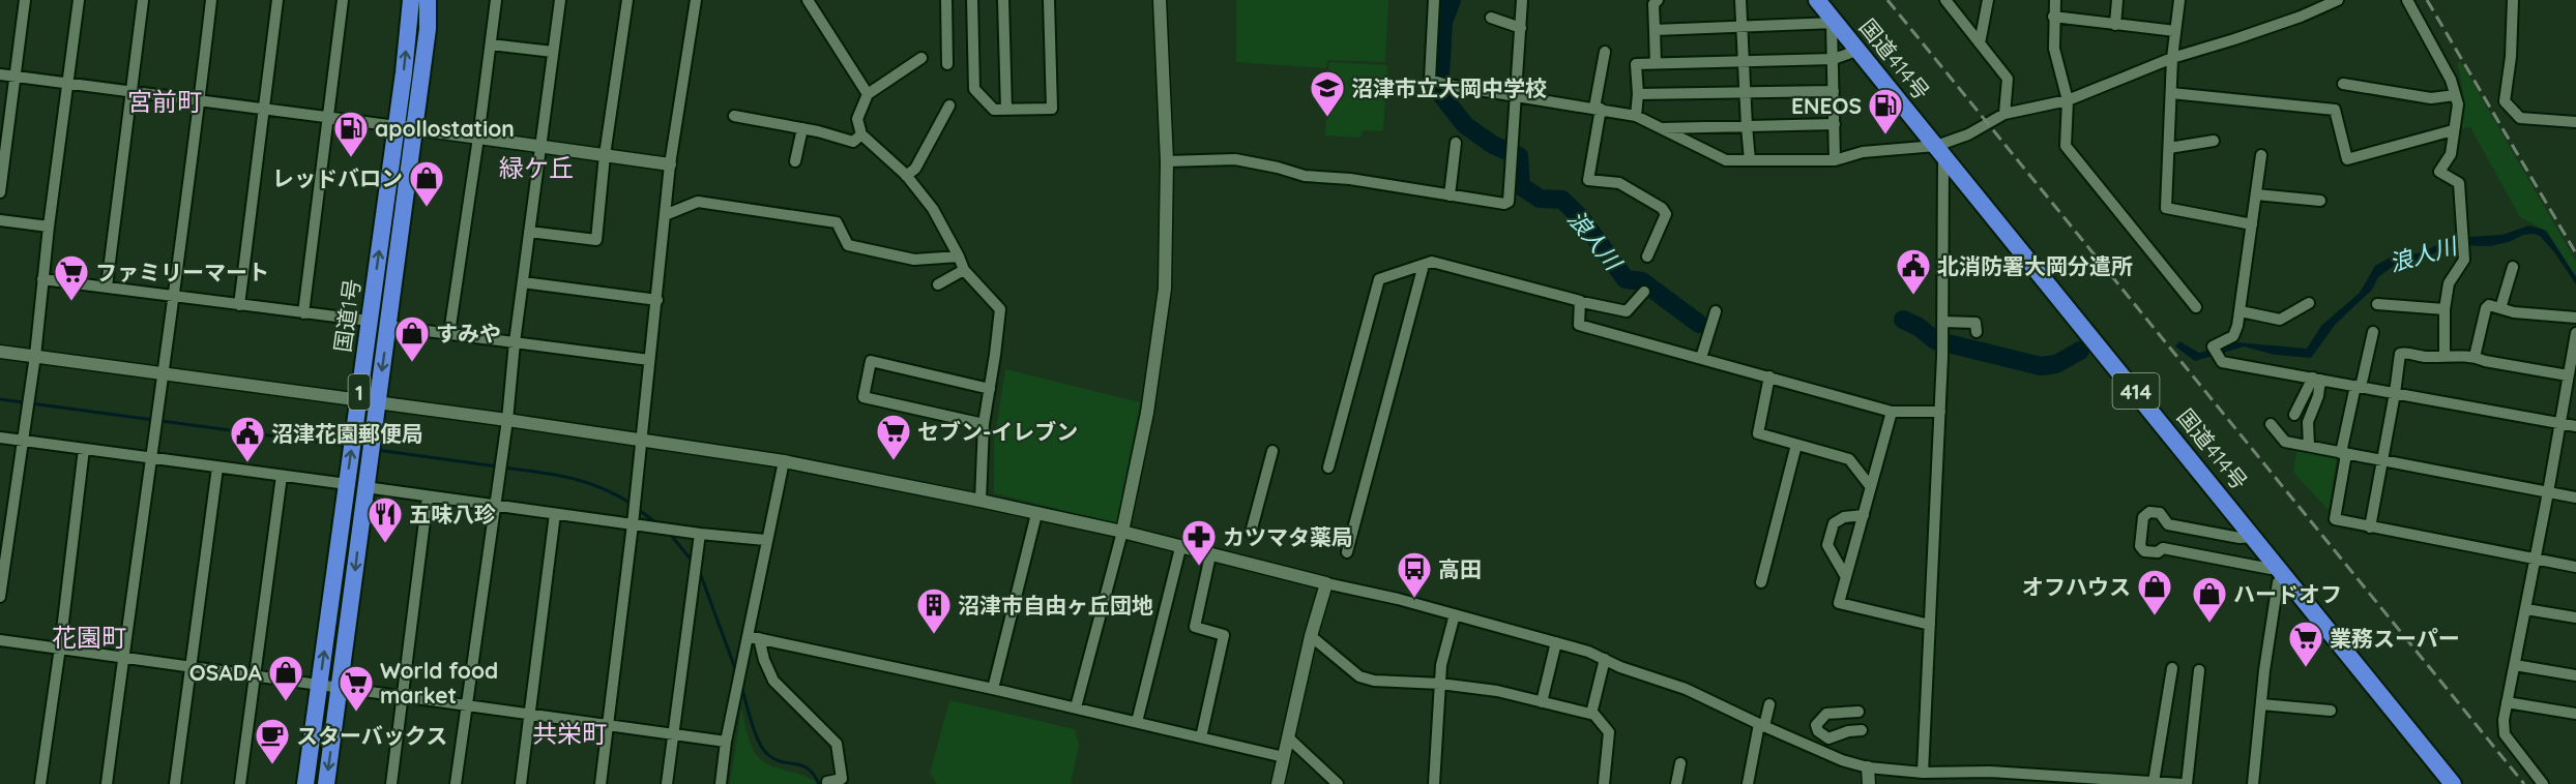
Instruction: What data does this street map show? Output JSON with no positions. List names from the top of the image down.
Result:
{
  "streets": {
    "highway": [
      "国道414号",
      "国道1号",
      "414",
      "1"
    ]
  },
  "districts": [
    "宮前町",
    "緑ケ丘",
    "花園町",
    "共栄町"
  ],
  "water": ["浪人川"],
  "places": {
    "school or university": ["沼津市立大岡中学校"],
    "fuel station": ["ENEOS", "apollostation"],
    "shop": [
      "レッドバロン",
      "すみや",
      "オフハウス",
      "ハードオフ",
      "OSADA"
    ],
    "public building": ["北消防署大岡分遣所", "沼津花園郵便局"],
    "supermarket": [
      "ファミリーマート",
      "セブン-イレブン",
      "業務スーパー",
      "World food market"
    ],
    "restaurant": ["五味八珍"],
    "pharmacy": ["カツマタ薬局"],
    "bus stop": ["高田"],
    "building": ["沼津市自由ヶ丘団地"],
    "cafe": ["スターバックス"]
  }
}
